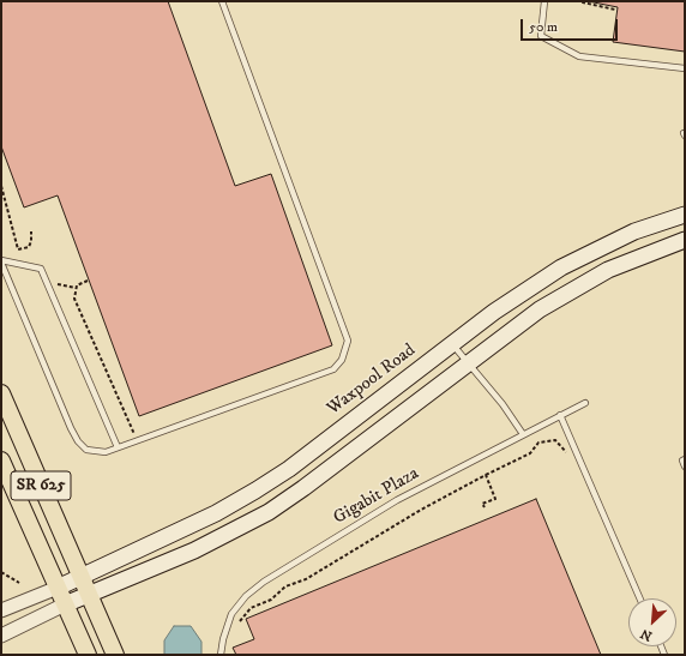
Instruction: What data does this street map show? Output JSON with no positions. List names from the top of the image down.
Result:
{
  "streets": {
    "main road": ["Waxpool Road", "SR 625"],
    "lane": ["Gigabit Plaza"]
  },
  "crossings": [
    ["Waxpool Road", "SR 625"]
  ],
  "scale_bar": "50 m",
  "north": "bottom left"
}
